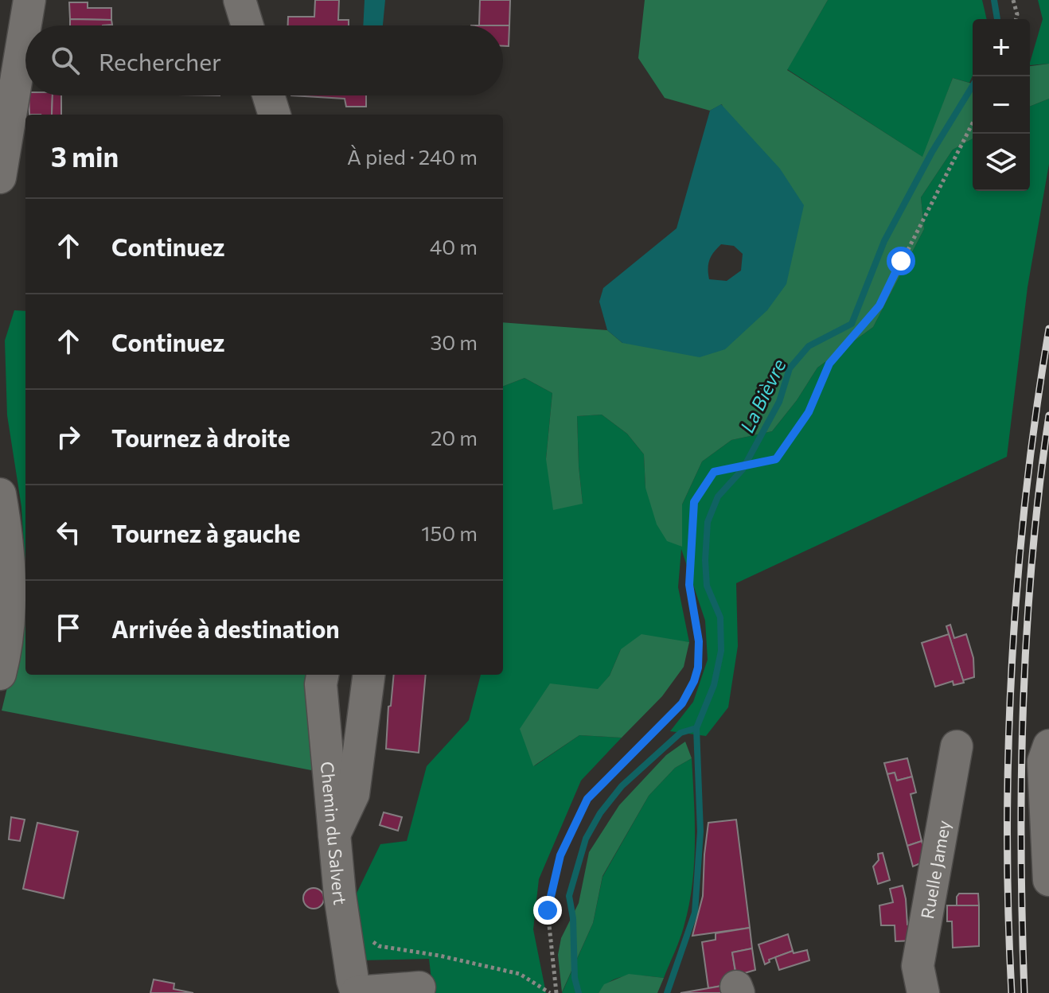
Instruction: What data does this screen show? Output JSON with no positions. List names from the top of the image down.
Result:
{
  "streets": {
    "street": ["Chemin du Salvert", "Ruelle Jamey"]
  },
  "water": ["La Bièvre"],
  "page": {
    "map_buttons": ["+", "−"],
    "search": "Rechercher",
    "heading": ["3 min", "À pied · 240 m"],
    "list": [
      ["Continuez", "40 m"],
      ["Continuez", "30 m"],
      ["Tournez à droite", "20 m"],
      ["Tournez à gauche", "150 m"],
      "Arrivée à destination"
    ]
  }
}
